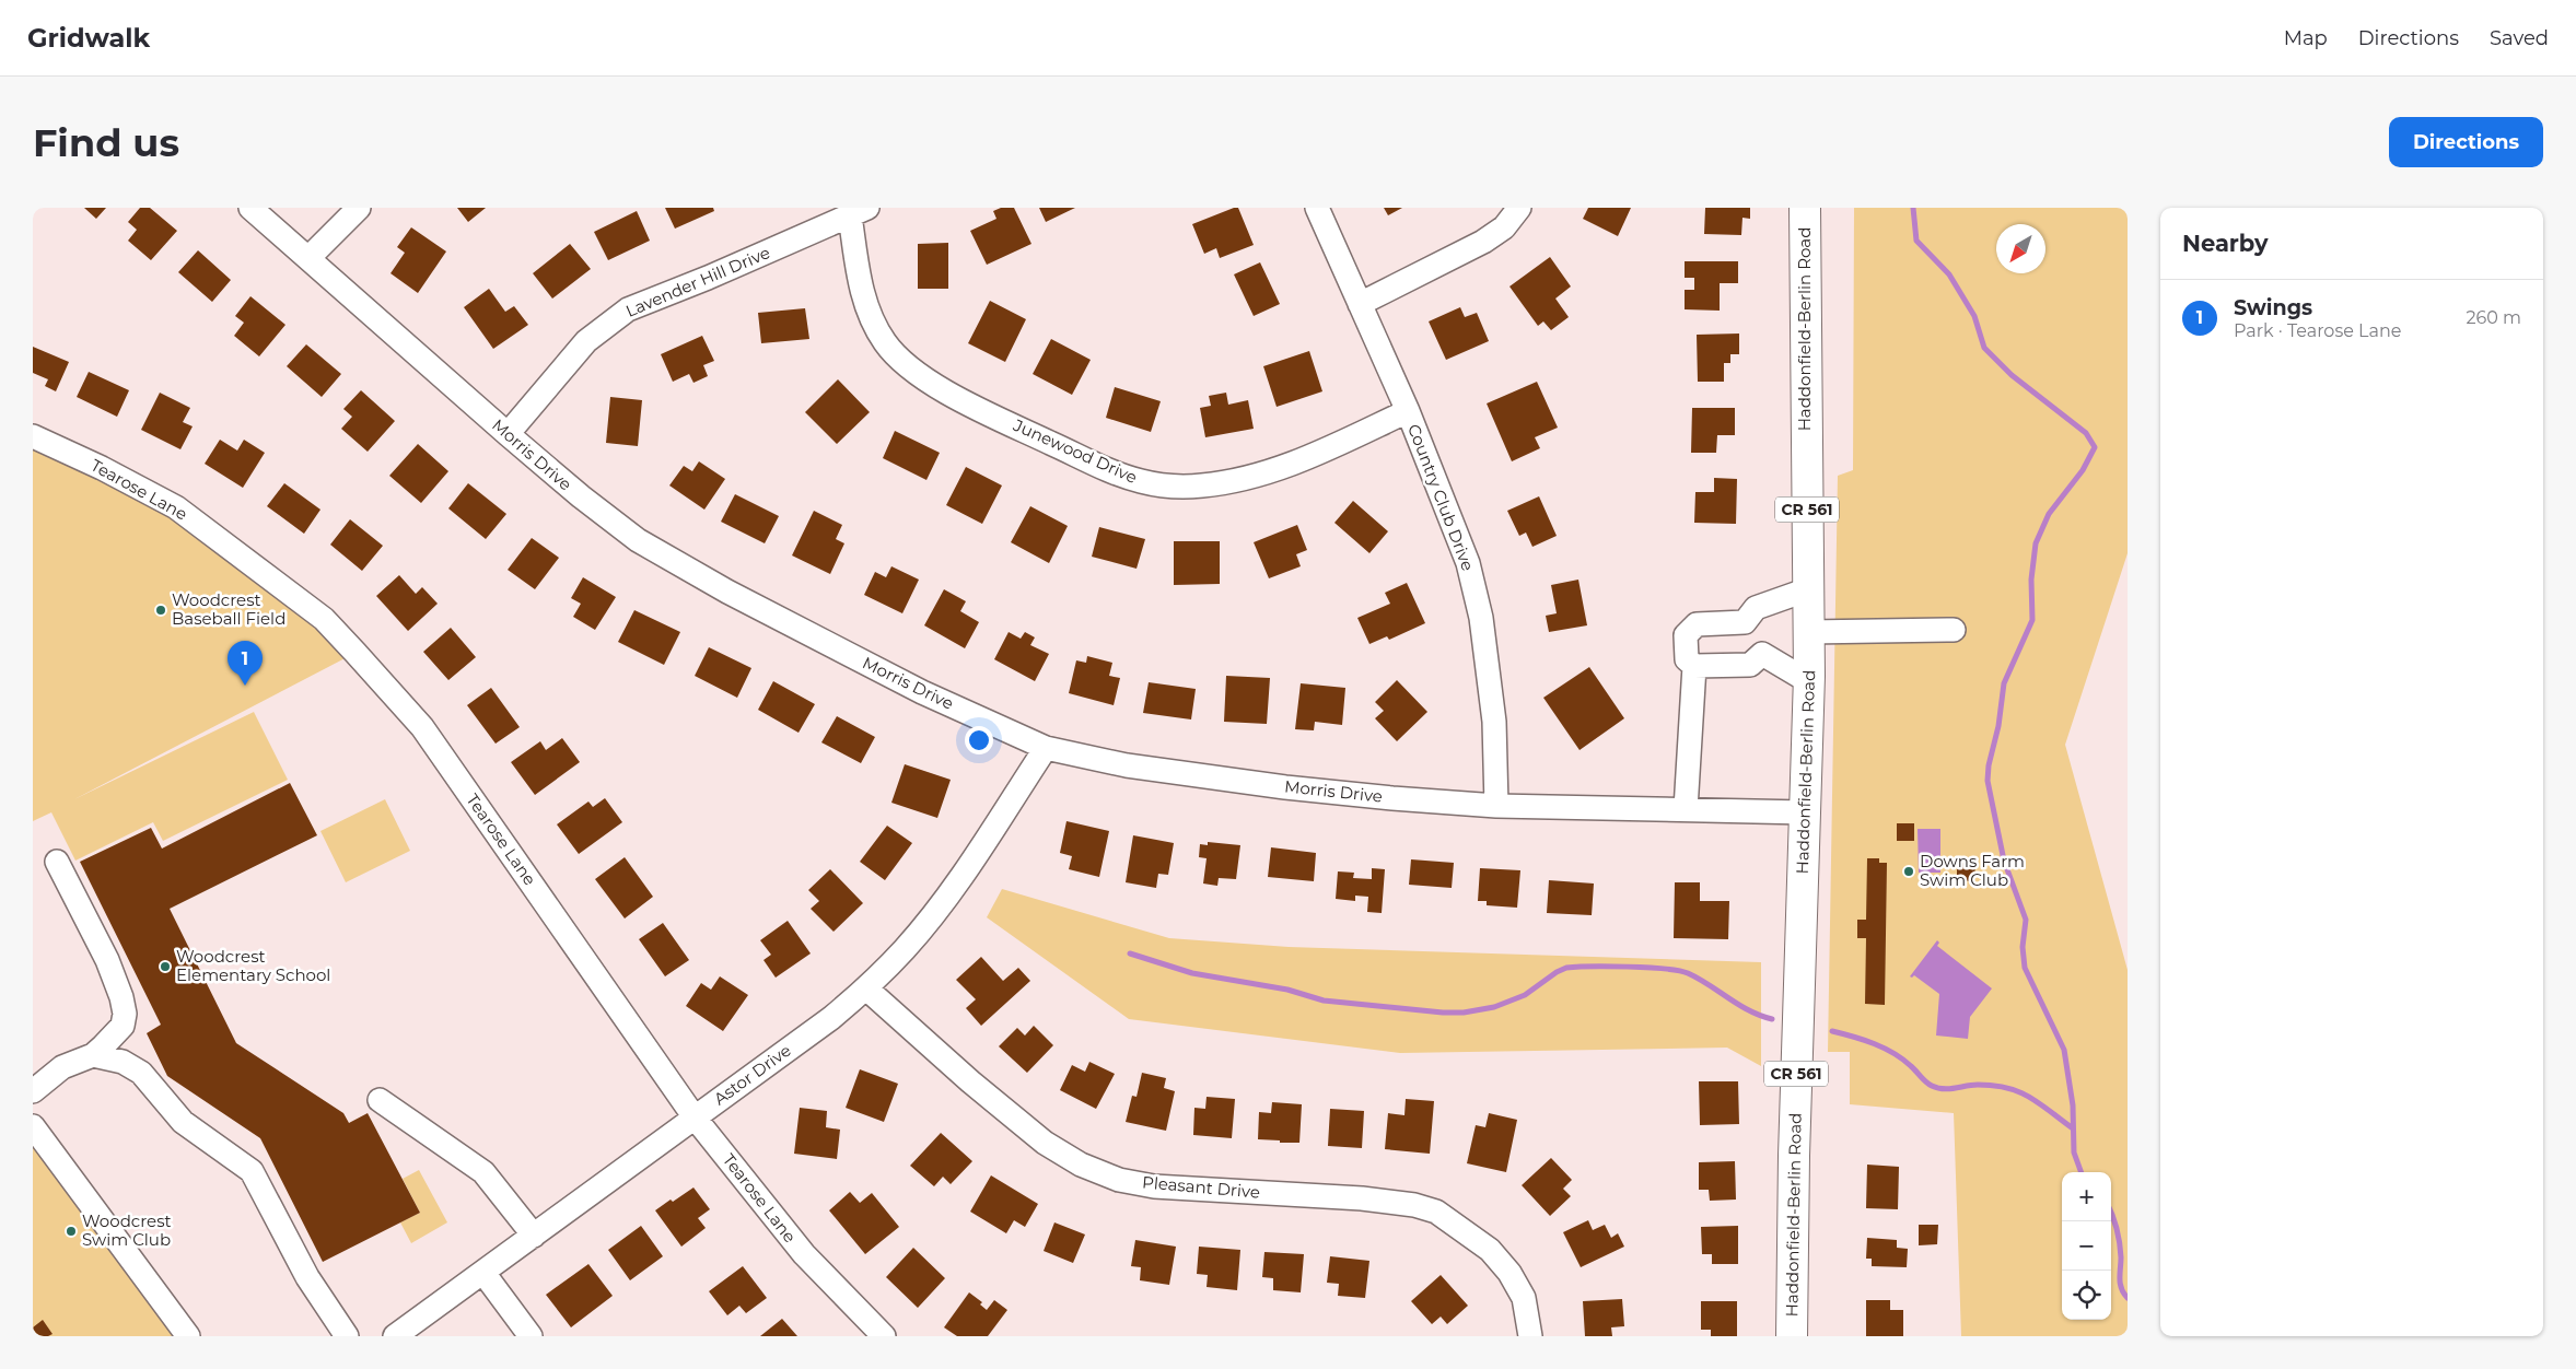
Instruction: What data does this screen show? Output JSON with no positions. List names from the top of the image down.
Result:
{
  "streets": {
    "main road": ["Haddonfield-Berlin Road", "CR 561"],
    "street": [
      "Lavender Hill Drive",
      "Junewood Drive",
      "Morris Drive",
      "Tearose Lane",
      "Country Club Drive",
      "Astor Drive",
      "Pleasant Drive"
    ]
  },
  "crossings": [
    ["Lavender Hill Drive", "Junewood Drive"],
    ["Lavender Hill Drive", "Morris Drive"],
    ["Haddonfield-Berlin Road", "Morris Drive"],
    ["Junewood Drive", "Country Club Drive"],
    ["Morris Drive", "Country Club Drive"],
    ["Morris Drive", "Astor Drive"],
    ["Tearose Lane", "Astor Drive"],
    ["Astor Drive", "Pleasant Drive"]
  ],
  "places": [
    "Woodcrest Baseball Field",
    "Downs Farm Swim Club",
    "Woodcrest Elementary School",
    "Woodcrest Swim Club"
  ],
  "north": "bottom left",
  "page": {
    "header": "Gridwalk",
    "nav": ["Map", "Directions", "Saved"],
    "buttons": "Directions",
    "title": "Find us",
    "heading": "Nearby",
    "list": [
      {
        "mark": "1",
        "name": "Swings",
        "note": "Park · Tearose Lane",
        "value": "260 m"
      }
    ],
    "pins": "1",
    "map_buttons": ["+", "−"]
  }
}
